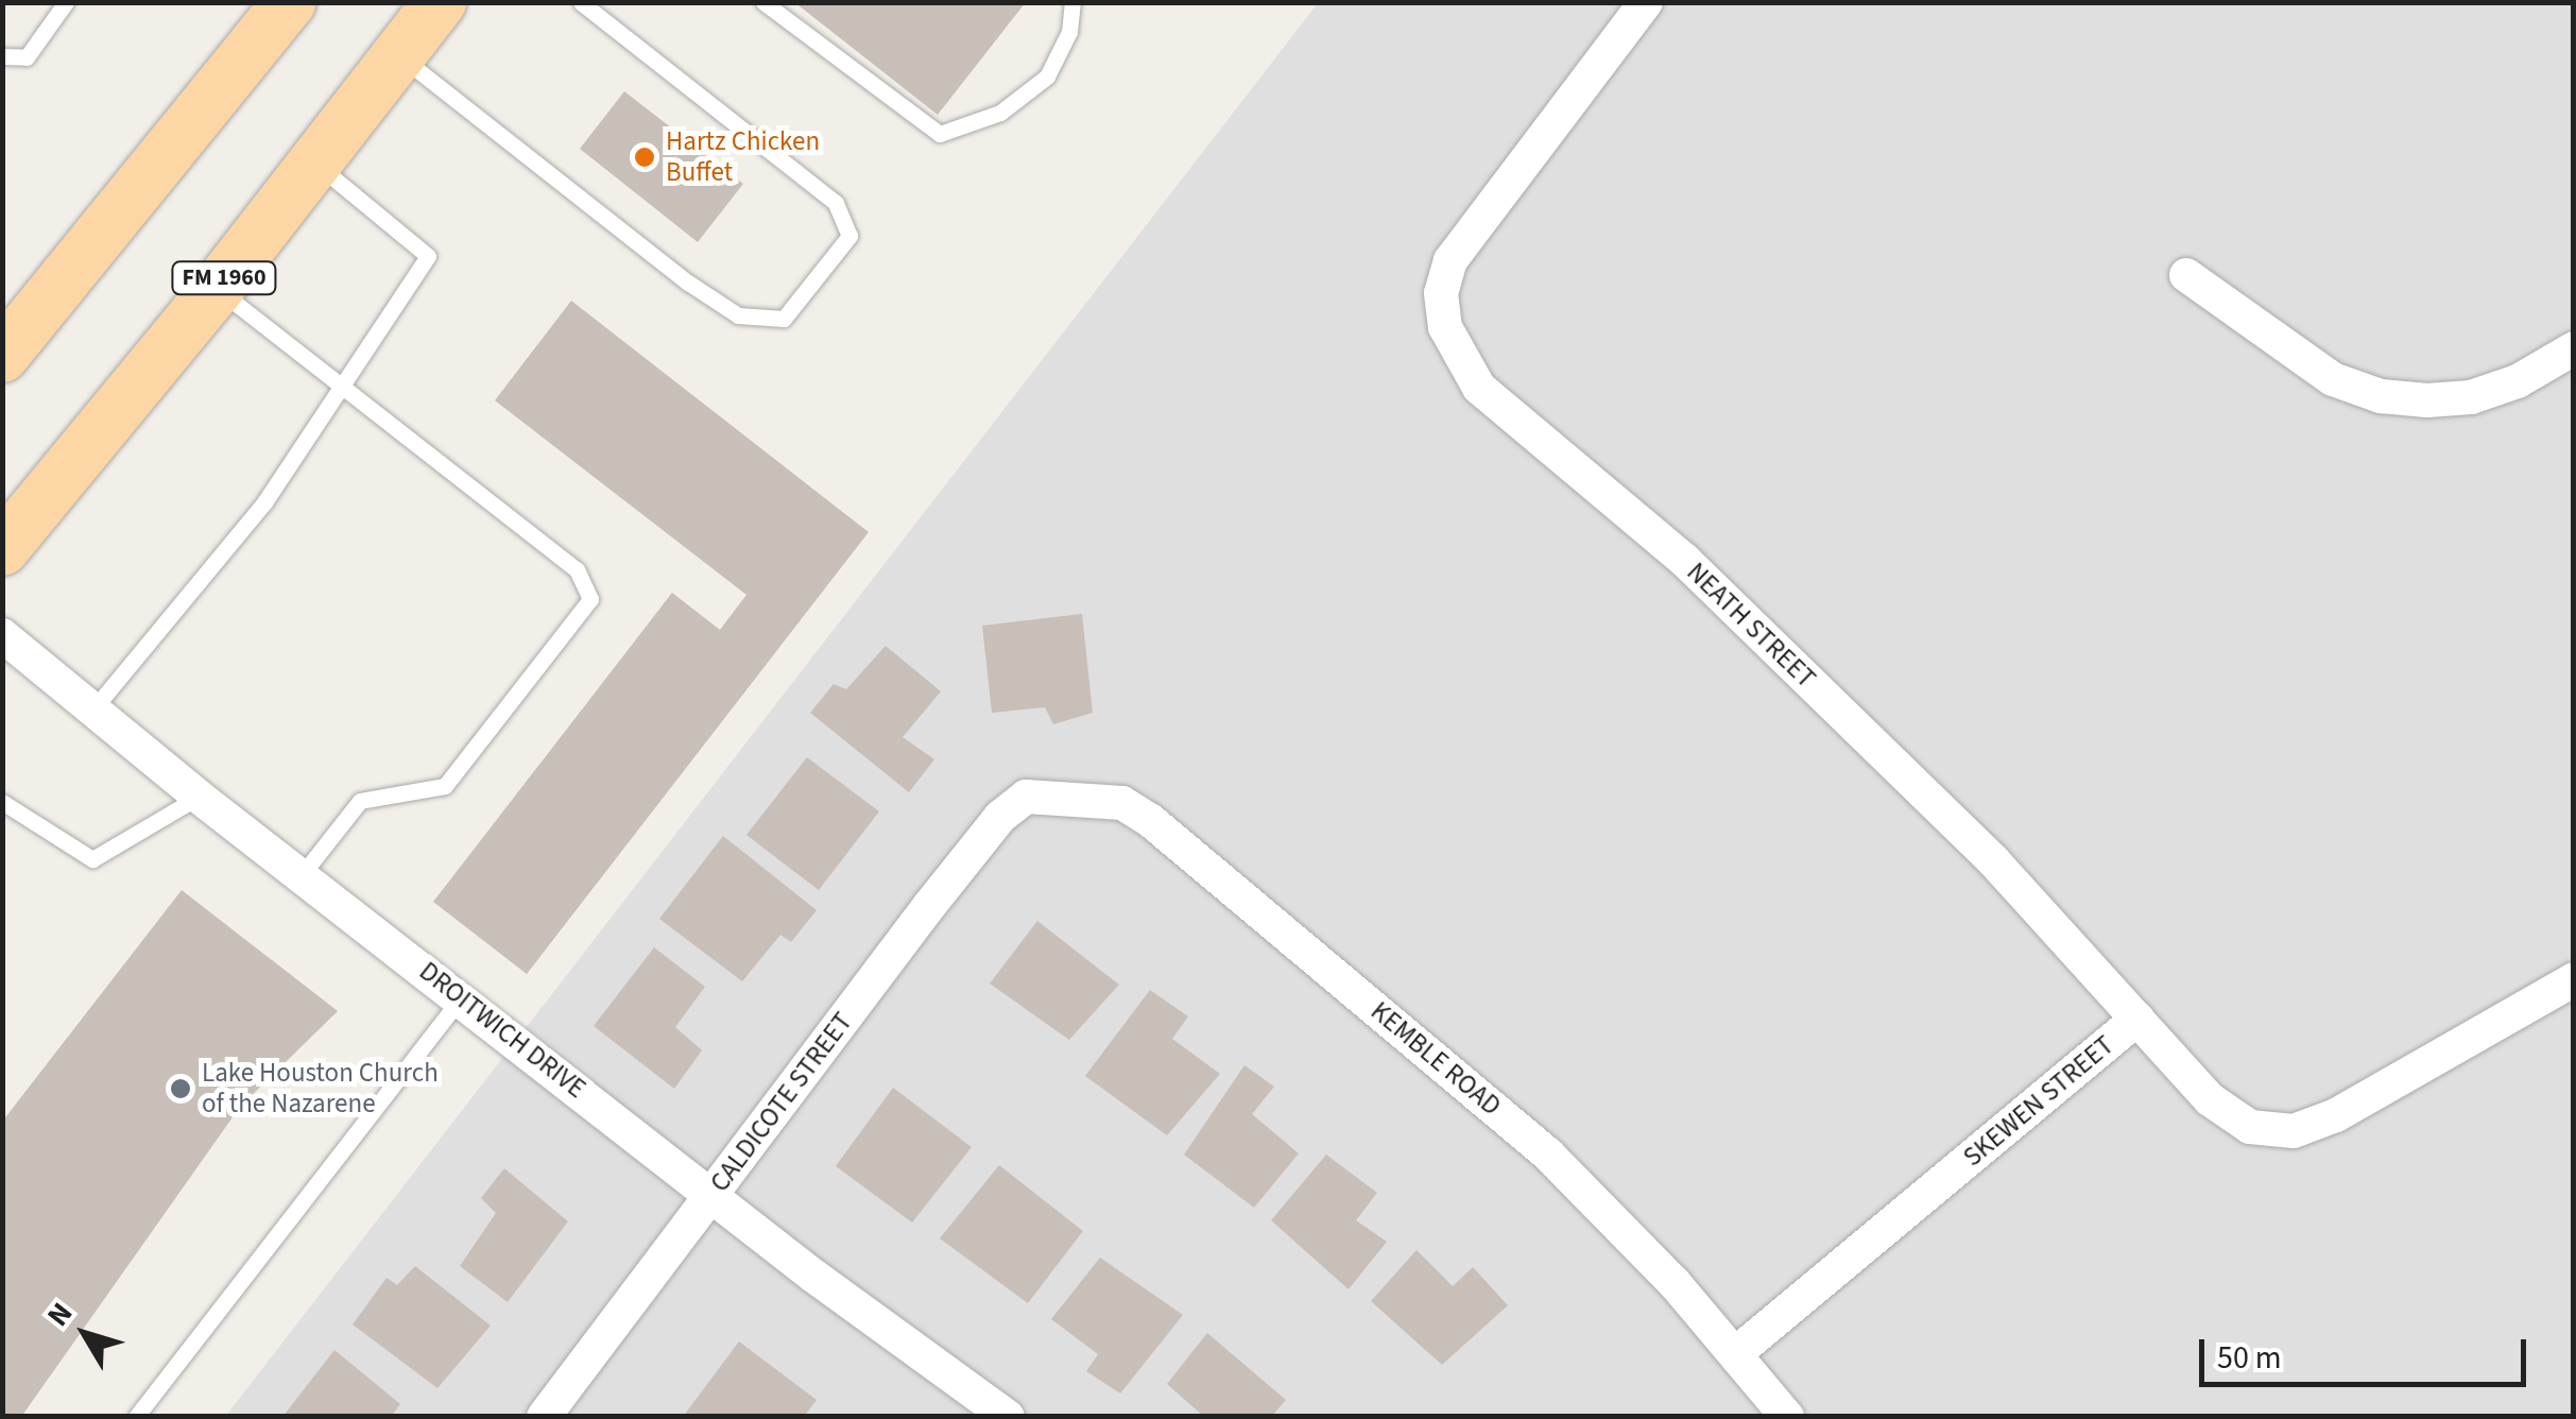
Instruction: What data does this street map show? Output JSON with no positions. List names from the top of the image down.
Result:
{
  "streets": {
    "main road": ["FM 1960"],
    "street": [
      "NEATH STREET",
      "DROITWICH DRIVE",
      "KEMBLE ROAD",
      "SKEWEN STREET",
      "CALDICOTE STREET"
    ]
  },
  "crossings": [
    ["NEATH STREET", "SKEWEN STREET"],
    ["DROITWICH DRIVE", "CALDICOTE STREET"],
    ["KEMBLE ROAD", "SKEWEN STREET"],
    ["KEMBLE ROAD", "CALDICOTE STREET"]
  ],
  "places": ["Hartz Chicken Buffet", "Lake Houston Church of the Nazarene"],
  "scale_bar": "50 m",
  "north": "top left"
}
